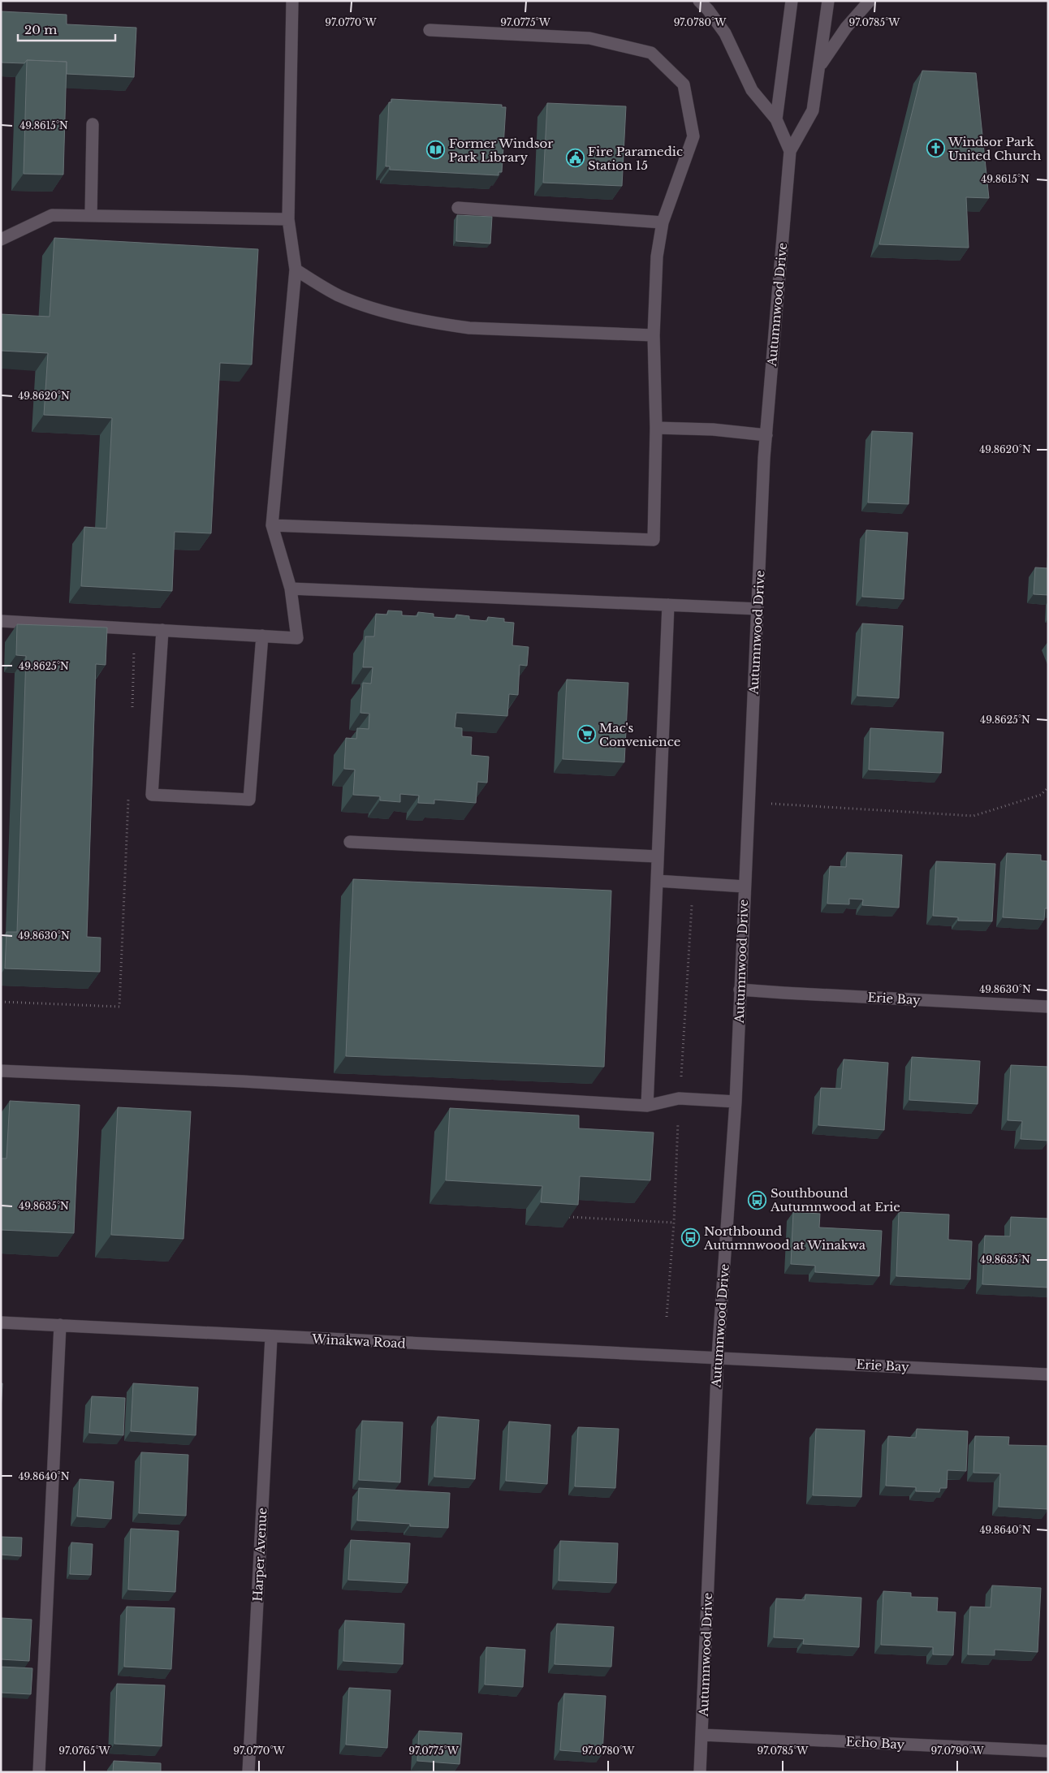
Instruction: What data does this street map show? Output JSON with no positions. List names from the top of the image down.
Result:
{
  "streets": {
    "street": [
      "Autumnwood Drive",
      "Erie Bay",
      "Winakwa Road",
      "Harper Avenue",
      "Echo Bay"
    ]
  },
  "crossings": [
    ["Autumnwood Drive", "Erie Bay"],
    ["Autumnwood Drive", "Winakwa Road"],
    ["Autumnwood Drive", "Echo Bay"],
    ["Erie Bay", "Winakwa Road"],
    ["Winakwa Road", "Harper Avenue"]
  ],
  "places": {
    "church": ["Windsor Park United Church"],
    "library": ["Former Windsor Park Library"],
    "public building": ["Fire Paramedic Station 15"],
    "supermarket": ["Mac's Convenience"],
    "bus stop": ["Southbound Autumnwood at Erie", "Northbound Autumnwood at Winakwa"]
  },
  "scale_bar": "20 m",
  "coordinates": [
    "97.0770°W",
    "97.0775°W",
    "97.0780°W",
    "97.0785°W",
    "49.8615°N",
    "49.8620°N",
    "49.8625°N",
    "49.8630°N",
    "49.8635°N",
    "49.8640°N",
    "97.0765°W",
    "97.0790°W"
  ]
}
